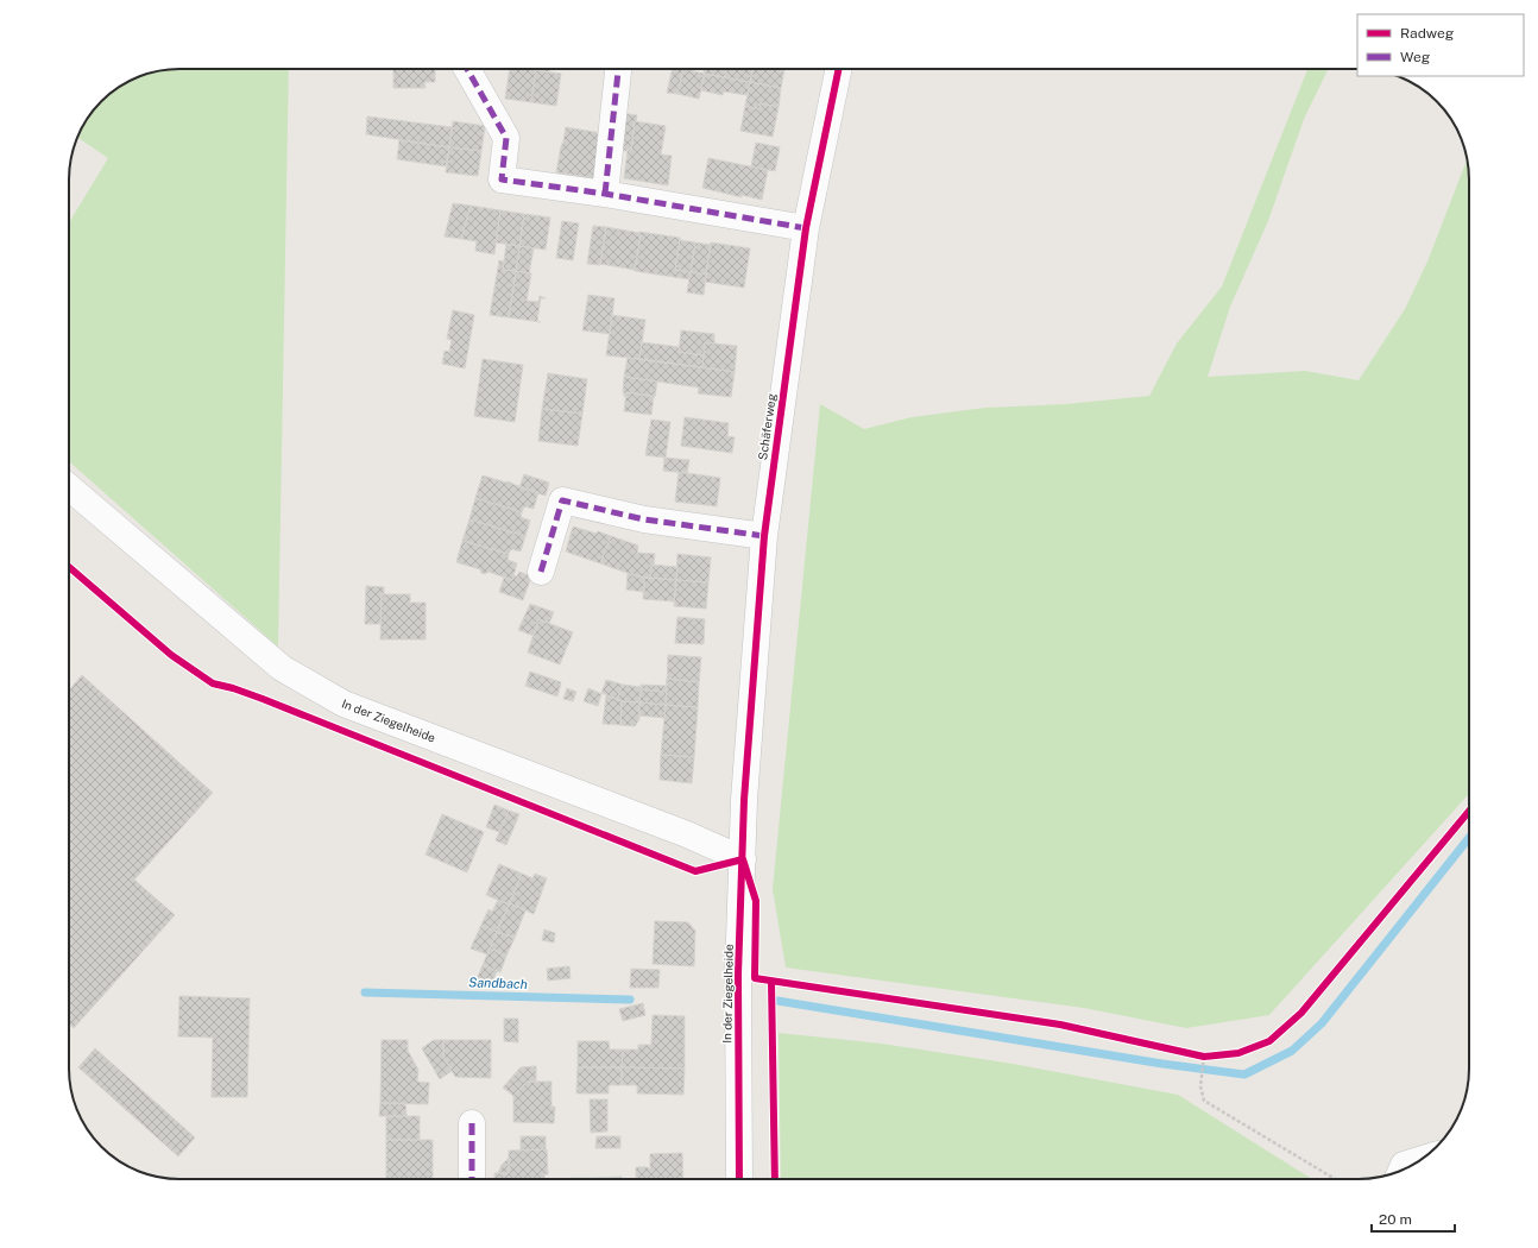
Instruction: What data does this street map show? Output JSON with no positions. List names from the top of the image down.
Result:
{
  "streets": {
    "street": ["Schäferweg", "In der Ziegelheide"]
  },
  "crossings": [
    ["Schäferweg", "In der Ziegelheide"]
  ],
  "water": ["Sandbach"],
  "legend": ["Radweg", "Weg"],
  "scale_bar": "20 m"
}
